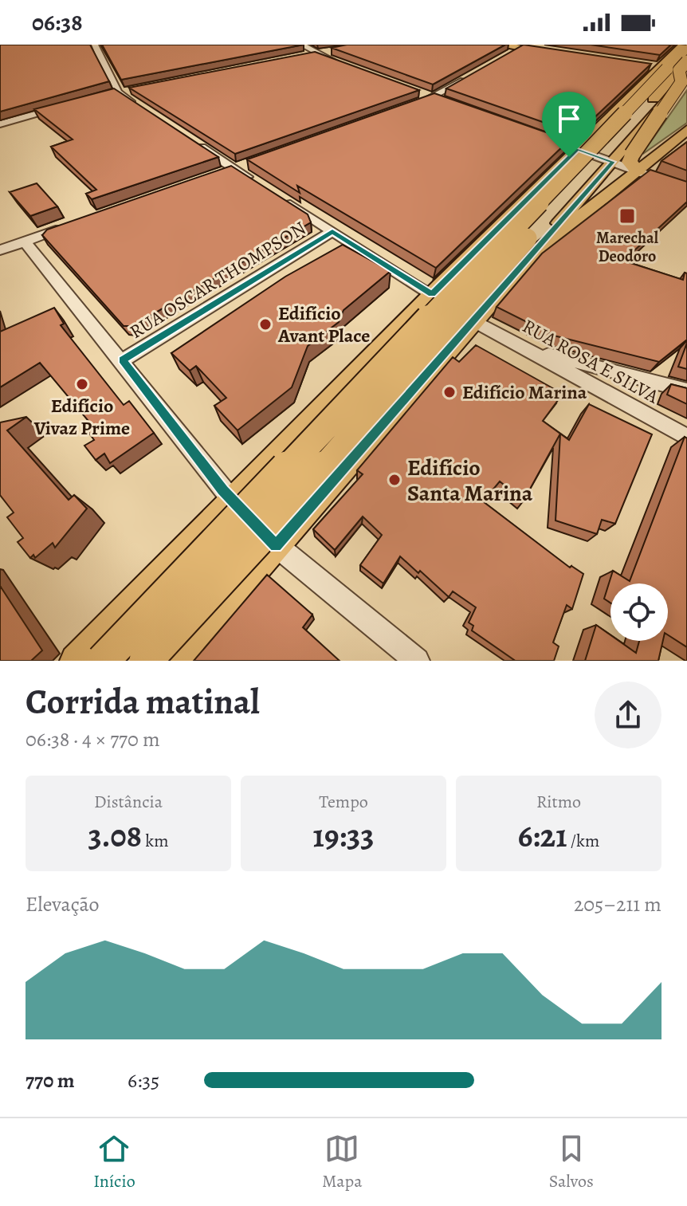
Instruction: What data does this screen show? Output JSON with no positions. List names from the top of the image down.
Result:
{
  "streets": {
    "street": ["RUA OSCAR THOMPSON", "RUA ROSA E SILVA"]
  },
  "crossings": [
    ["RUA OSCAR THOMPSON", "RUA ROSA E SILVA"]
  ],
  "places": {
    "transit": ["Marechal Deodoro"],
    "other": [
      "Edifício Avant Place",
      "Edifício Vivaz Prime",
      "Edifício Marina",
      "Edifício Santa Marina"
    ]
  },
  "page": {
    "status": "06:38",
    "heading": ["Corrida matinal", "06:38 · 4 × 770 m"],
    "stats": [
      ["Distância", "3.08 km"],
      ["Tempo", "19:33"],
      ["Ritmo", "6:21 /km"]
    ],
    "chart": ["Elevação", "205–211 m"],
    "list": [
      {
        "name": "770 m",
        "note": "6:35"
      }
    ],
    "tabs": ["Início", "Mapa", "Salvos"]
  }
}
